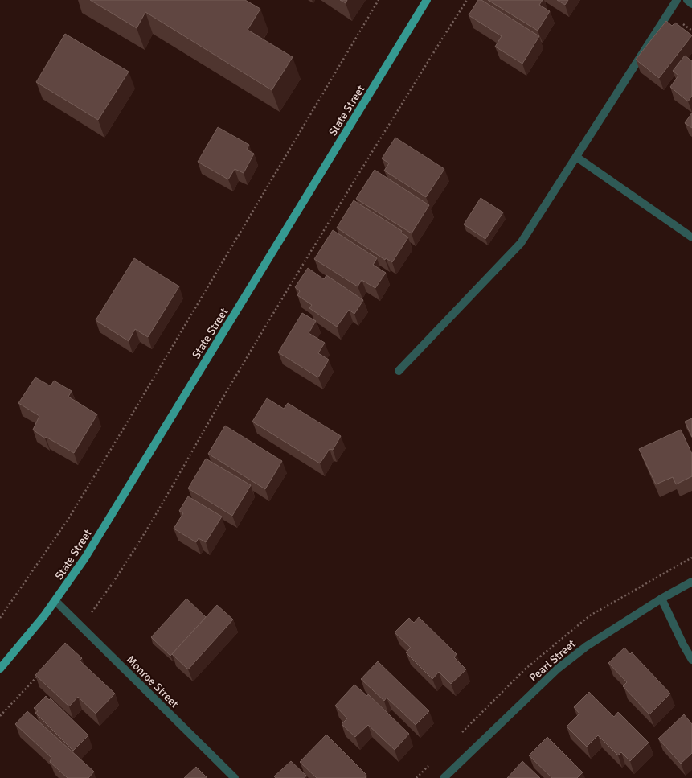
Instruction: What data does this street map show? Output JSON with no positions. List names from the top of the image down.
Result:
{
  "streets": {
    "main road": ["State Street"],
    "street": ["Pearl Street", "Monroe Street"]
  },
  "crossings": [
    ["State Street", "Monroe Street"]
  ]
}
